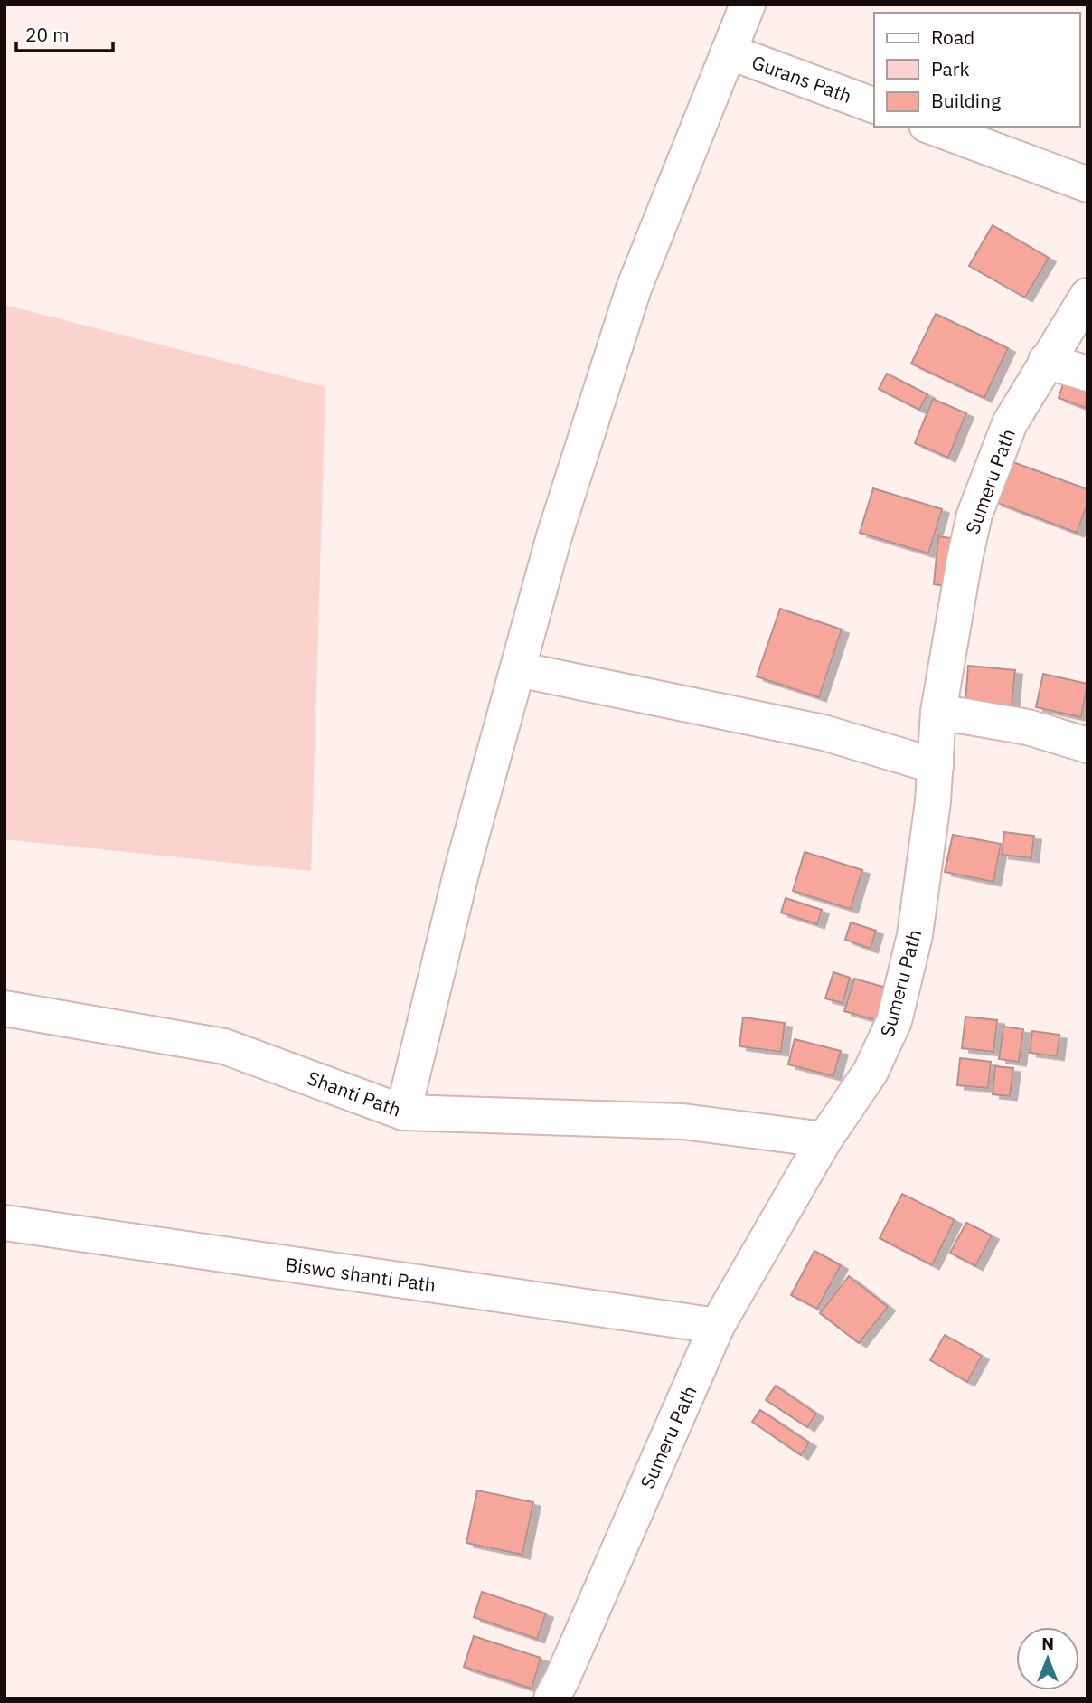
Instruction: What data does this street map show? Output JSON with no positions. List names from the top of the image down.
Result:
{
  "streets": {
    "street": [
      "Gurans Path",
      "Sumeru Path",
      "Shanti Path",
      "Biswo shanti Path"
    ]
  },
  "crossings": [
    ["Sumeru Path", "Shanti Path"],
    ["Sumeru Path", "Biswo shanti Path"]
  ],
  "legend": ["Road", "Park", "Building"],
  "scale_bar": "20 m",
  "north": "top"
}
